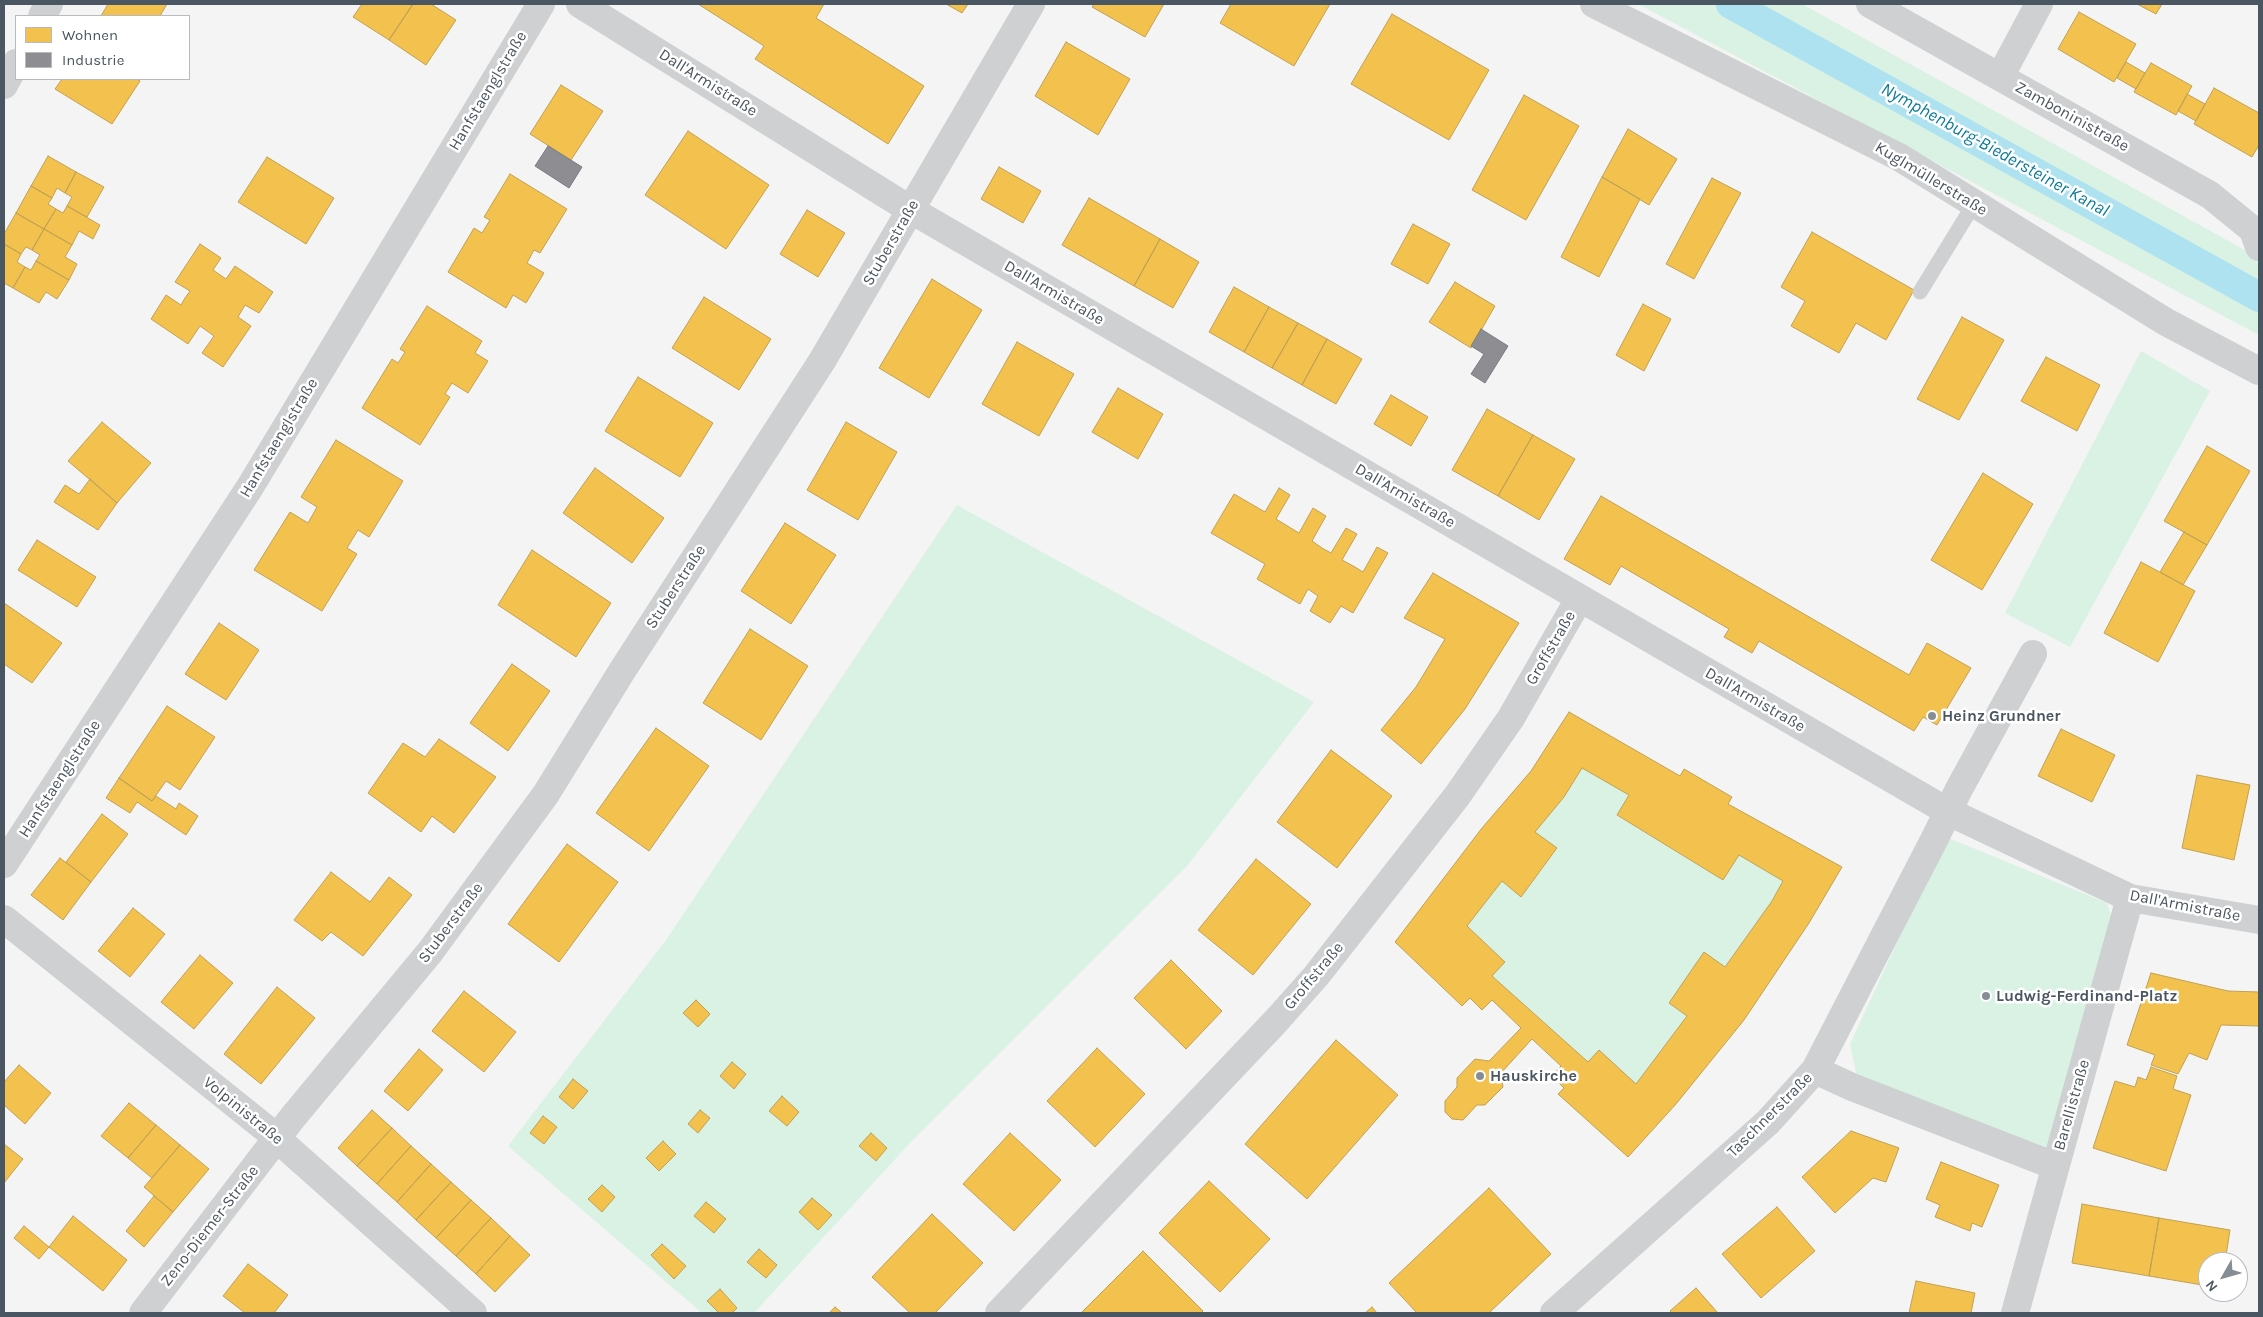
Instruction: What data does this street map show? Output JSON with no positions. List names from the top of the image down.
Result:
{
  "streets": {
    "street": [
      "Dall'Armistraße",
      "Hanfstaenglstraße",
      "Zamboninistraße",
      "Kuglmüllerstraße",
      "Stuberstraße",
      "Groffstraße",
      "Barellistraße",
      "Volpinistraße",
      "Taschnerstraße",
      "Zeno-Diemer-Straße"
    ]
  },
  "crossings": [
    ["Dall'Armistraße", "Stuberstraße"],
    ["Dall'Armistraße", "Groffstraße"],
    ["Dall'Armistraße", "Barellistraße"],
    ["Dall'Armistraße", "Taschnerstraße"],
    ["Stuberstraße", "Volpinistraße"],
    ["Stuberstraße", "Zeno-Diemer-Straße"],
    ["Volpinistraße", "Zeno-Diemer-Straße"]
  ],
  "water": ["Nymphenburg-Biedersteiner Kanal"],
  "places": ["Heinz Grundner", "Ludwig-Ferdinand-Platz", "Hauskirche"],
  "legend": ["Wohnen", "Industrie"],
  "north": "bottom left"
}
